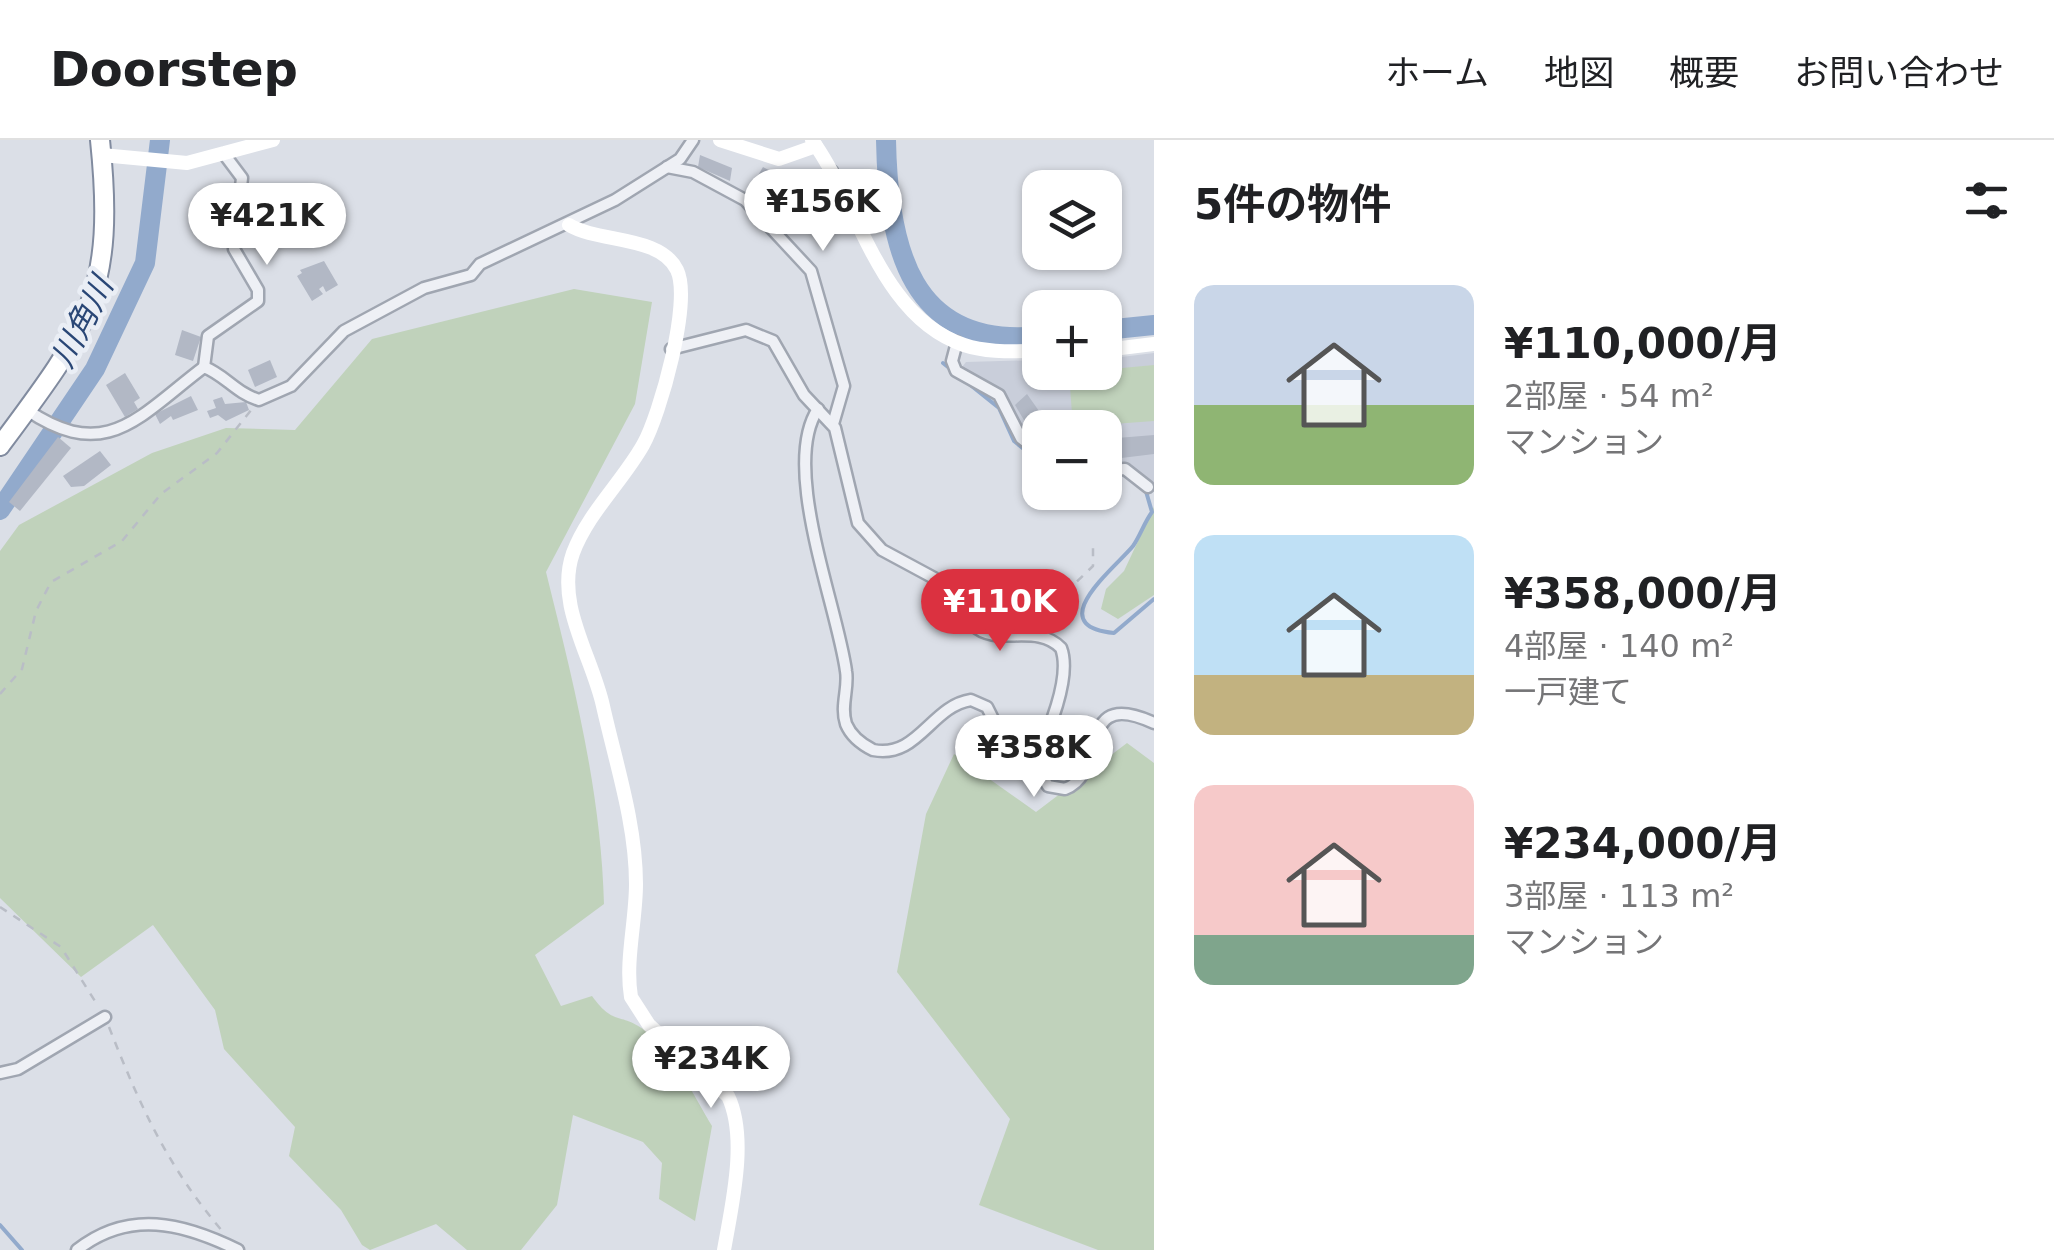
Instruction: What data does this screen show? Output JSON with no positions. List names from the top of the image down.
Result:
{
  "water": ["川角川"],
  "page": {
    "header": "Doorstep",
    "nav": [
      "ホーム",
      "地図",
      "概要",
      "お問い合わせ"
    ],
    "heading": "5件の物件",
    "price": [
      "¥156K",
      "¥421K",
      "¥110K",
      "¥358K",
      "¥234K"
    ],
    "map_buttons": ["+", "−"],
    "list": [
      {
        "name": "¥110,000/月",
        "note": "2部屋 · 54 m² · マンション"
      },
      {
        "name": "¥358,000/月",
        "note": "4部屋 · 140 m² · 一戸建て"
      },
      {
        "name": "¥234,000/月",
        "note": "3部屋 · 113 m² · マンション"
      }
    ]
  }
}
